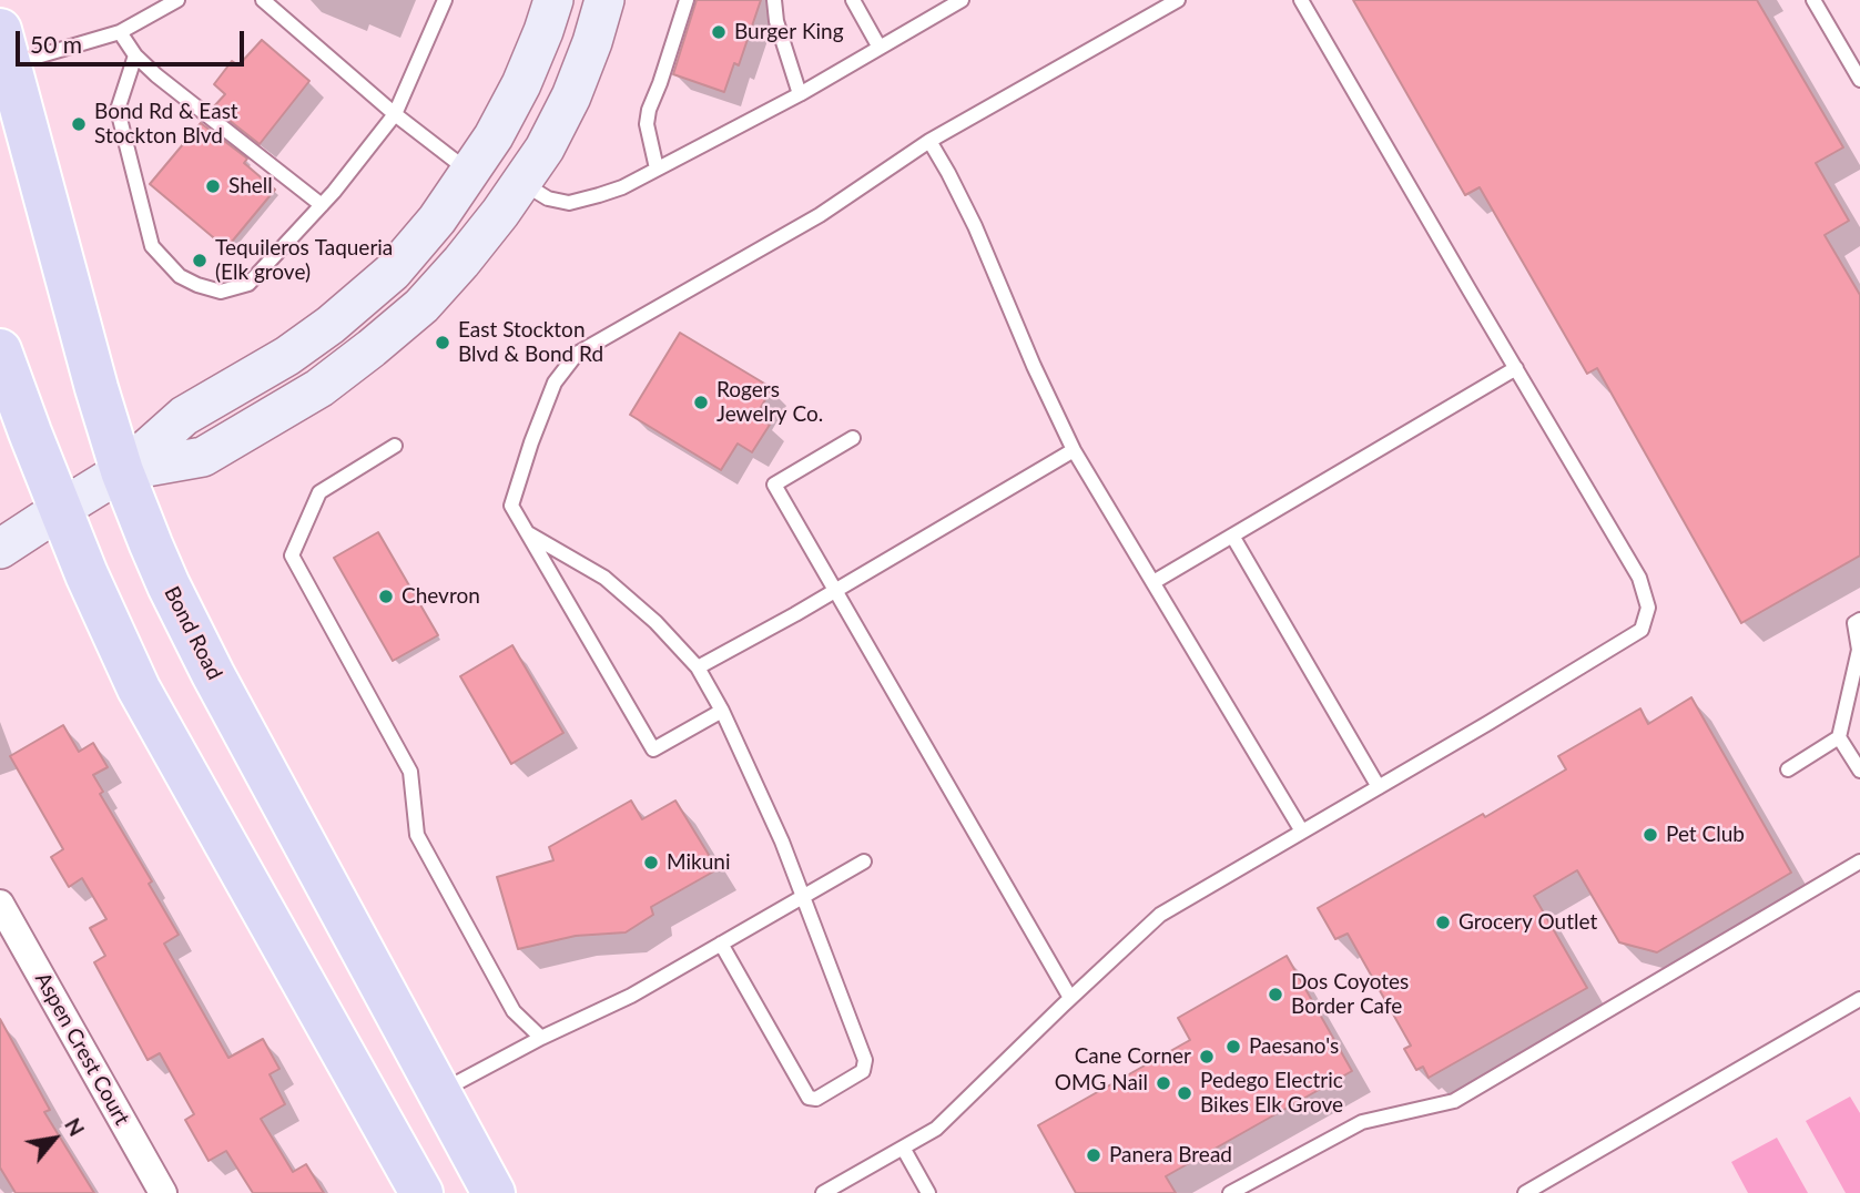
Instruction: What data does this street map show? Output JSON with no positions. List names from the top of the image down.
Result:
{
  "streets": {
    "main road": ["Bond Road"],
    "street": ["Aspen Crest Court"]
  },
  "places": [
    "Burger King",
    "Bond Rd & East Stockton Blvd",
    "Shell",
    "Tequileros Taqueria (Elk grove)",
    "East Stockton Blvd & Bond Rd",
    "Rogers Jewelry Co.",
    "Chevron",
    "Pet Club",
    "Mikuni",
    "Grocery Outlet",
    "Dos Coyotes Border Cafe",
    "Paesano's",
    "Cane Corner",
    "OMG Nail",
    "Pedego Electric Bikes Elk Grove",
    "Panera Bread"
  ],
  "scale_bar": "50 m",
  "north": "top right"
}
